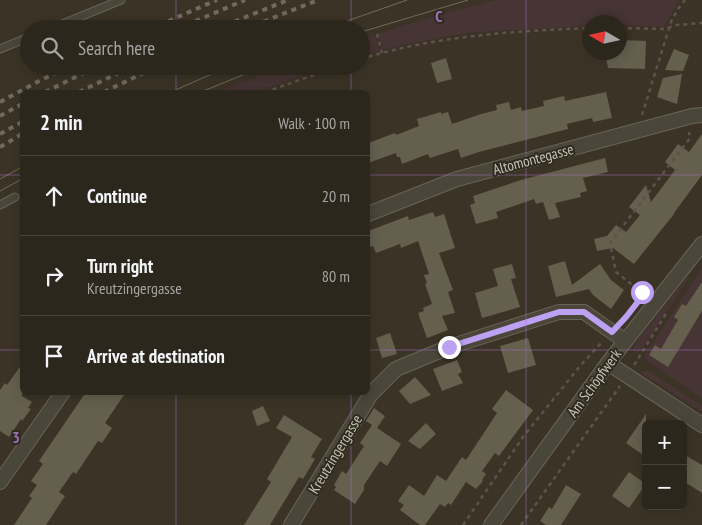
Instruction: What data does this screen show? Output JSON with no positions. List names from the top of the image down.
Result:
{
  "streets": {
    "street": ["Altomontegasse", "Am Schöpfwerk", "Kreutzingergasse"]
  },
  "crossings": [
    ["Am Schöpfwerk", "Kreutzingergasse"]
  ],
  "north": "left",
  "page": {
    "search": "Search here",
    "heading": ["2 min", "Walk · 100 m"],
    "list": [
      ["Continue", "20 m"],
      ["Turn right", "Kreutzingergasse", "80 m"],
      "Arrive at destination"
    ],
    "map_buttons": ["+", "−"]
  },
  "grid": {
    "columns": ["C"],
    "rows": ["3"]
  }
}
